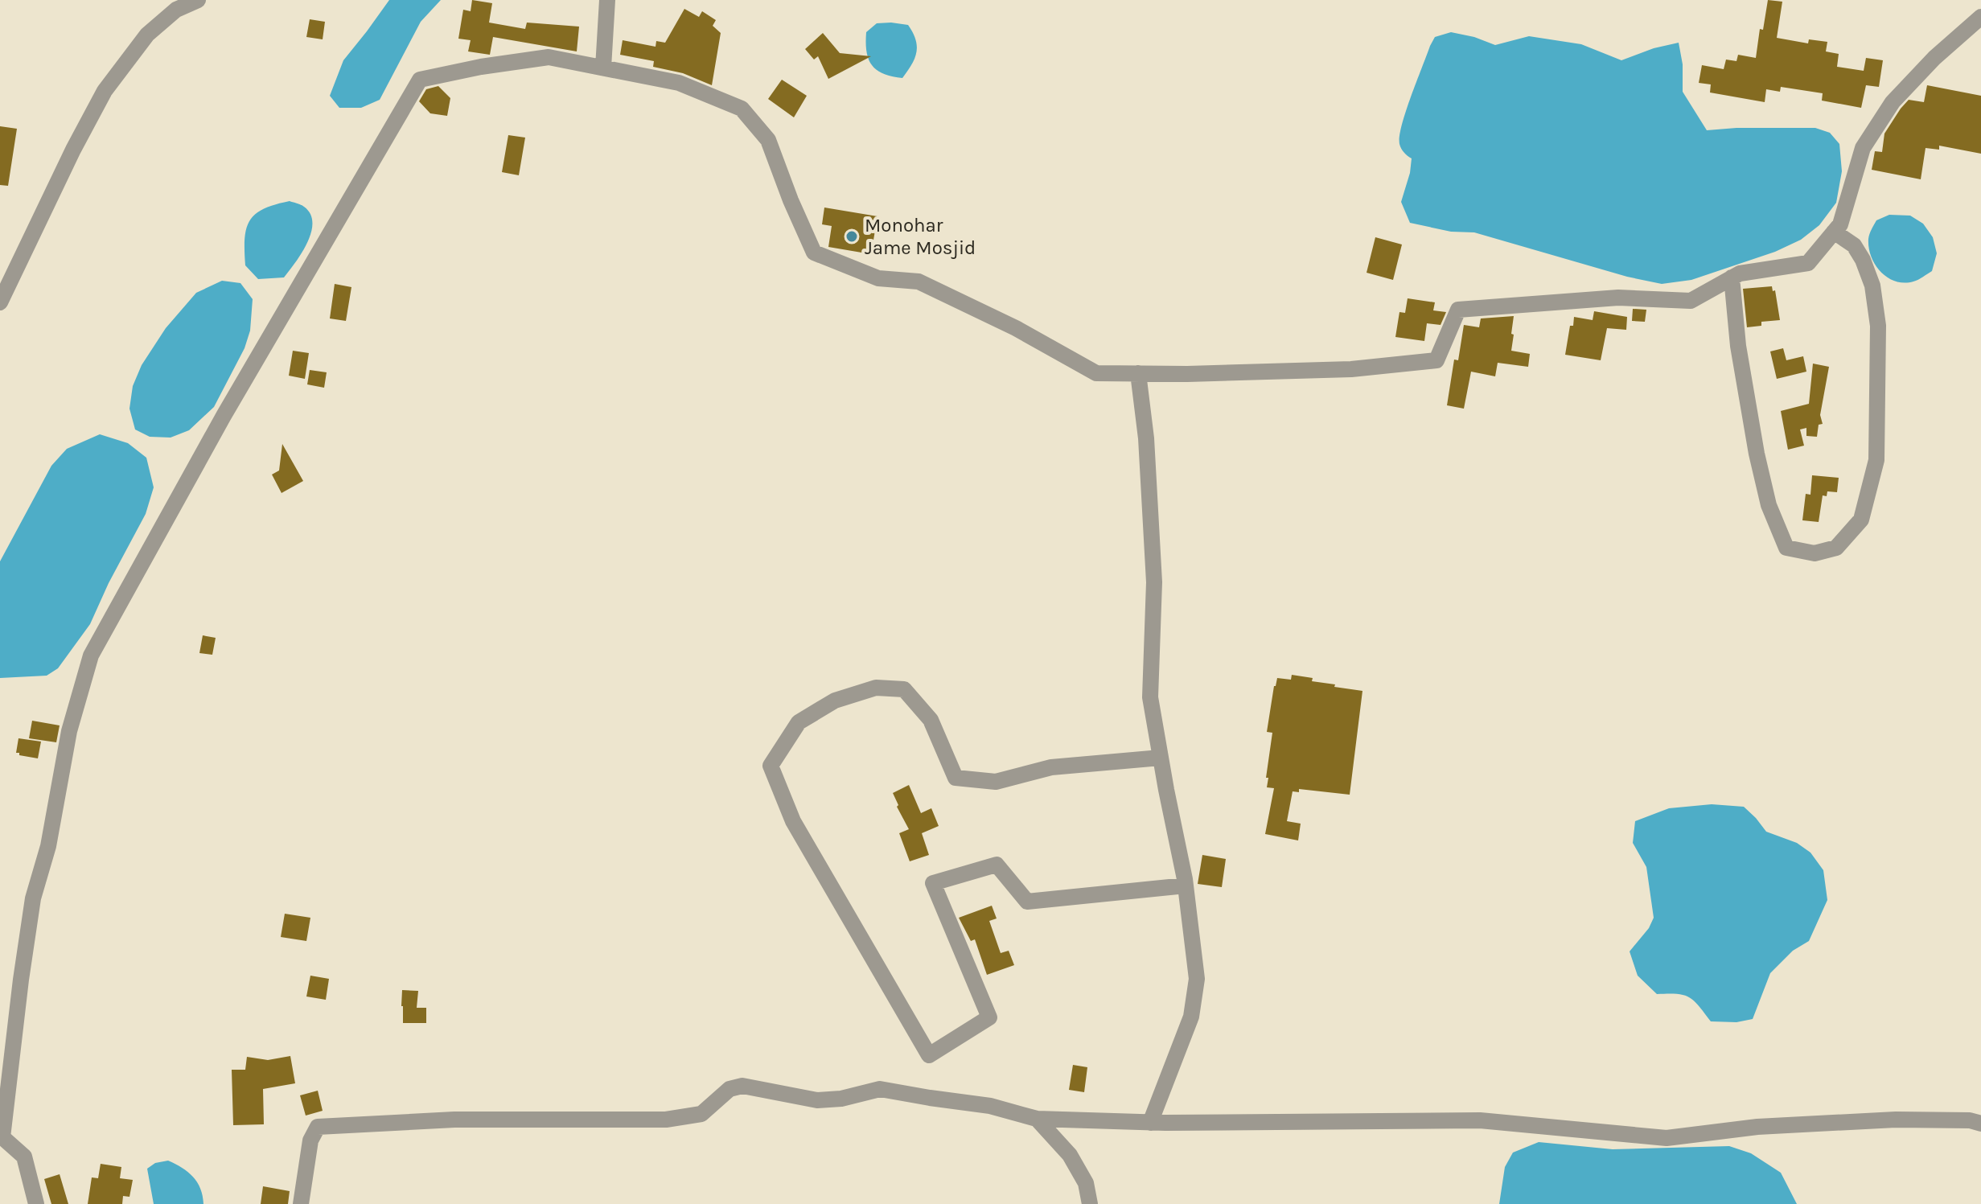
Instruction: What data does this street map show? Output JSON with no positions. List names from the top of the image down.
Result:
{
  "places": ["Monohar Jame Mosjid"]
}
